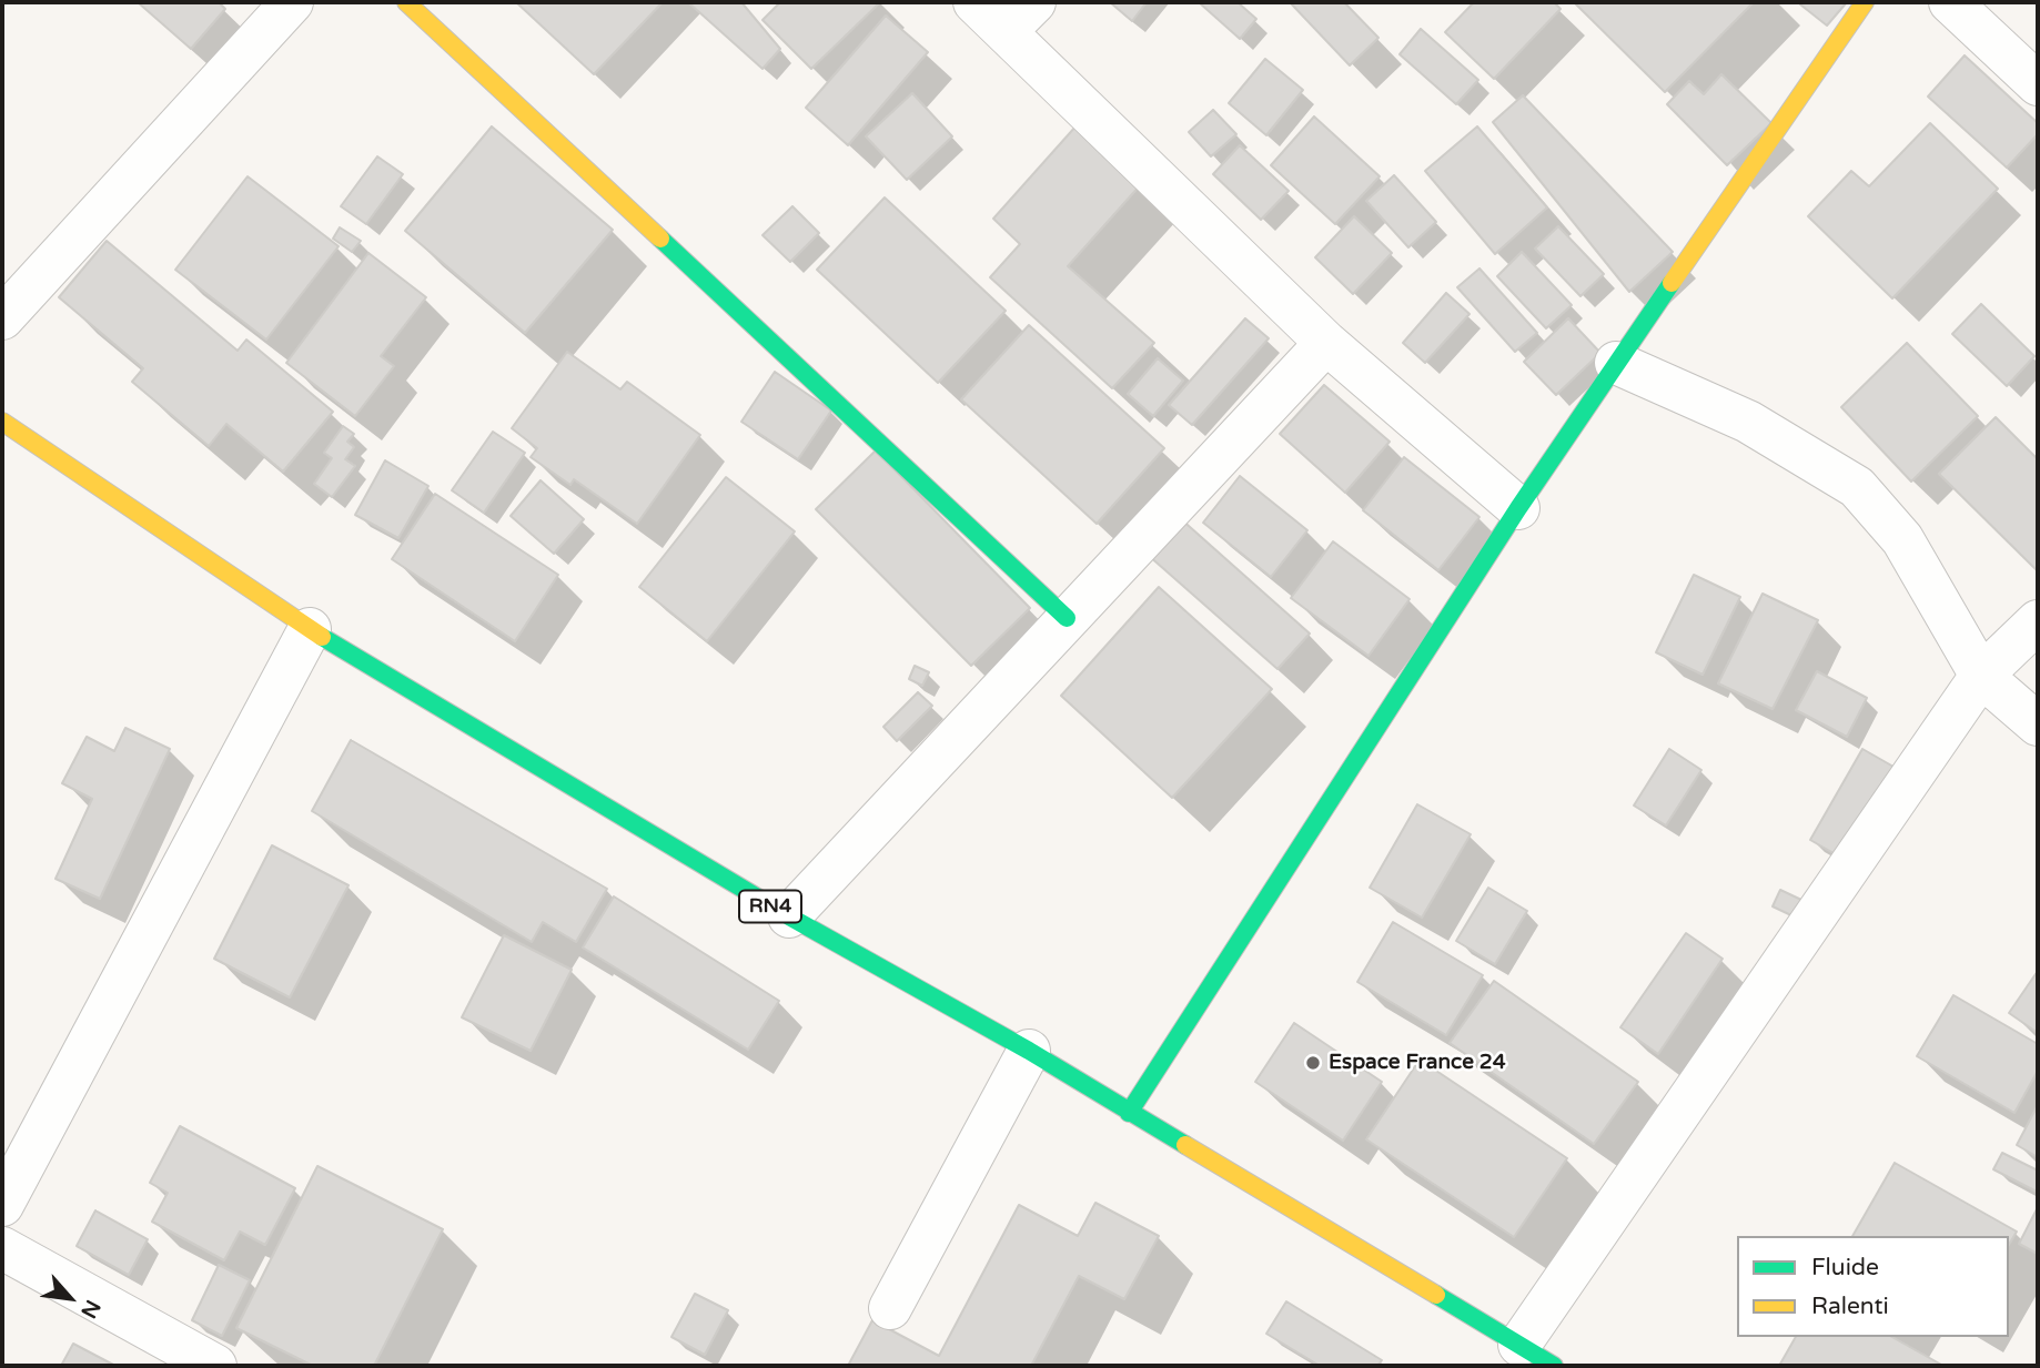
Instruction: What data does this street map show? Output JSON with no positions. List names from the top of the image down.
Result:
{
  "streets": {
    "main road": ["RN4"]
  },
  "places": ["Espace France 24"],
  "legend": ["Fluide", "Ralenti"],
  "north": "bottom right"
}
